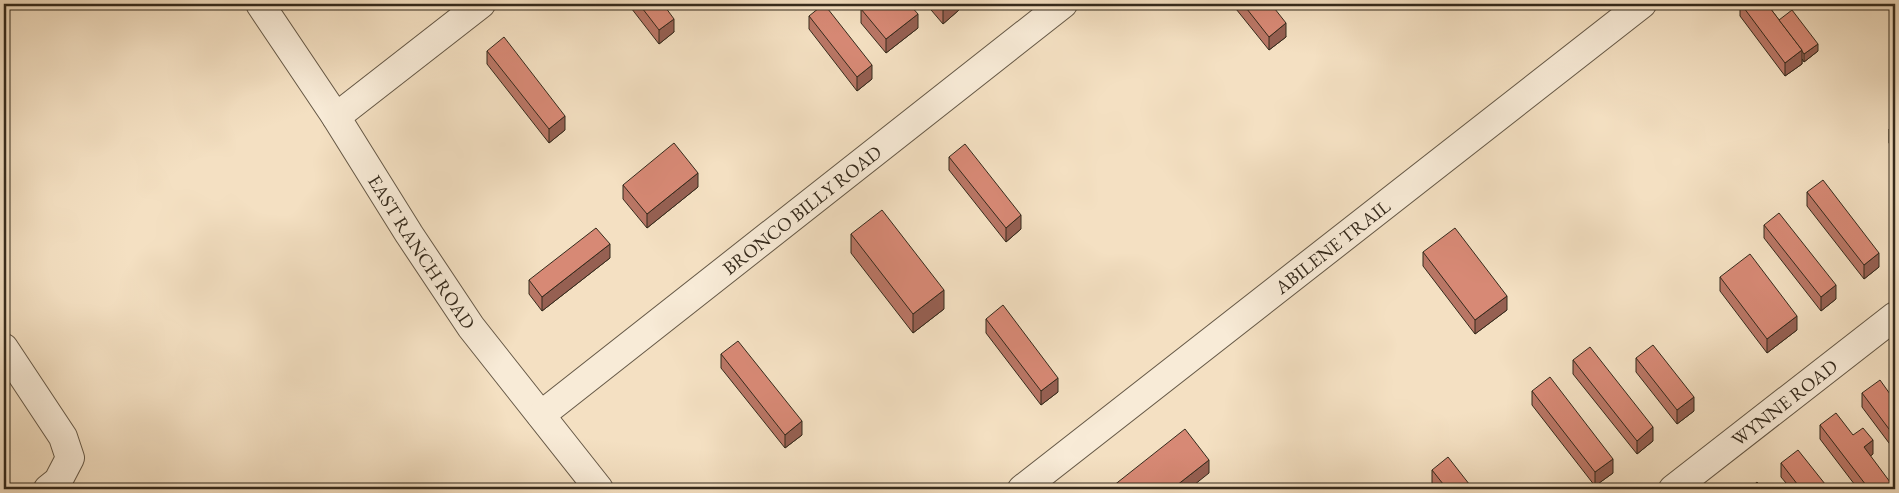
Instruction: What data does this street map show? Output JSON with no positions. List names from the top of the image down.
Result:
{
  "streets": {
    "street": [
      "BRONCO BILLY ROAD",
      "ABILENE TRAIL",
      "EAST RANCH ROAD",
      "WYNNE ROAD"
    ]
  },
  "crossings": [
    ["BRONCO BILLY ROAD", "EAST RANCH ROAD"]
  ]
}
